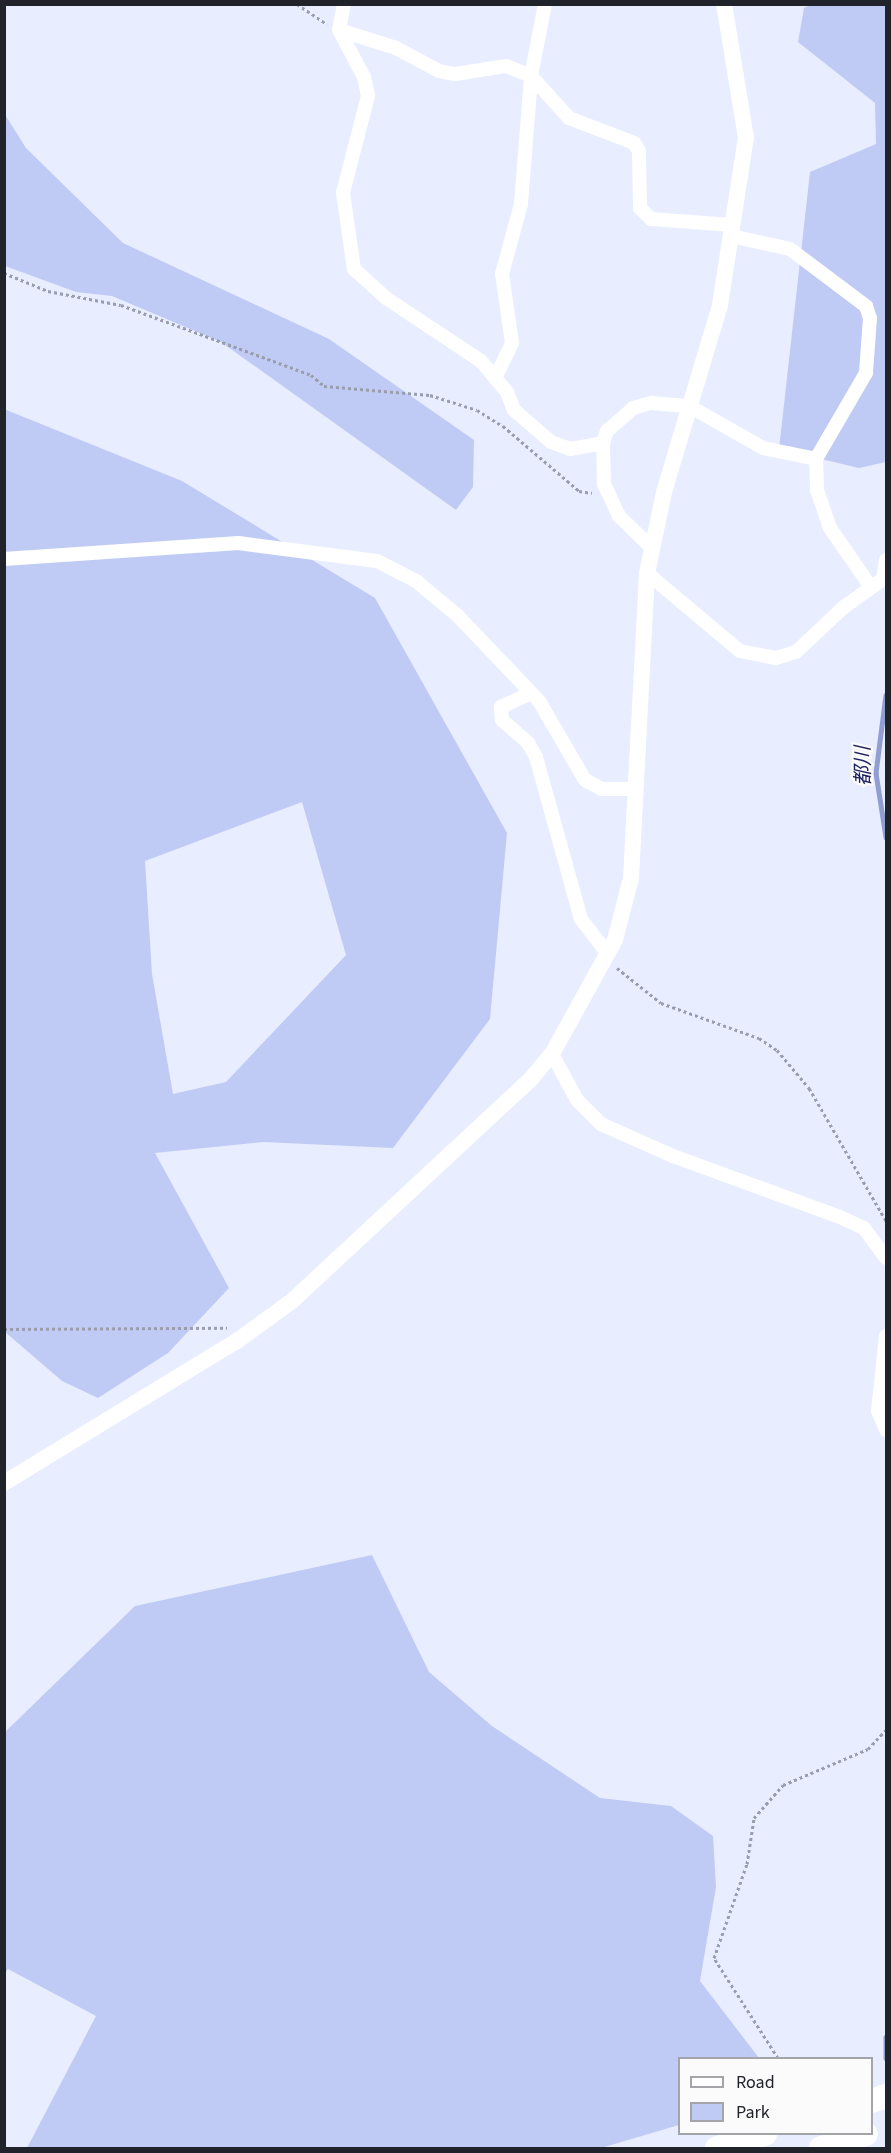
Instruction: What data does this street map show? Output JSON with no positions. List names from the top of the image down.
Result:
{
  "water": ["都川"],
  "legend": ["Road", "Park"]
}
